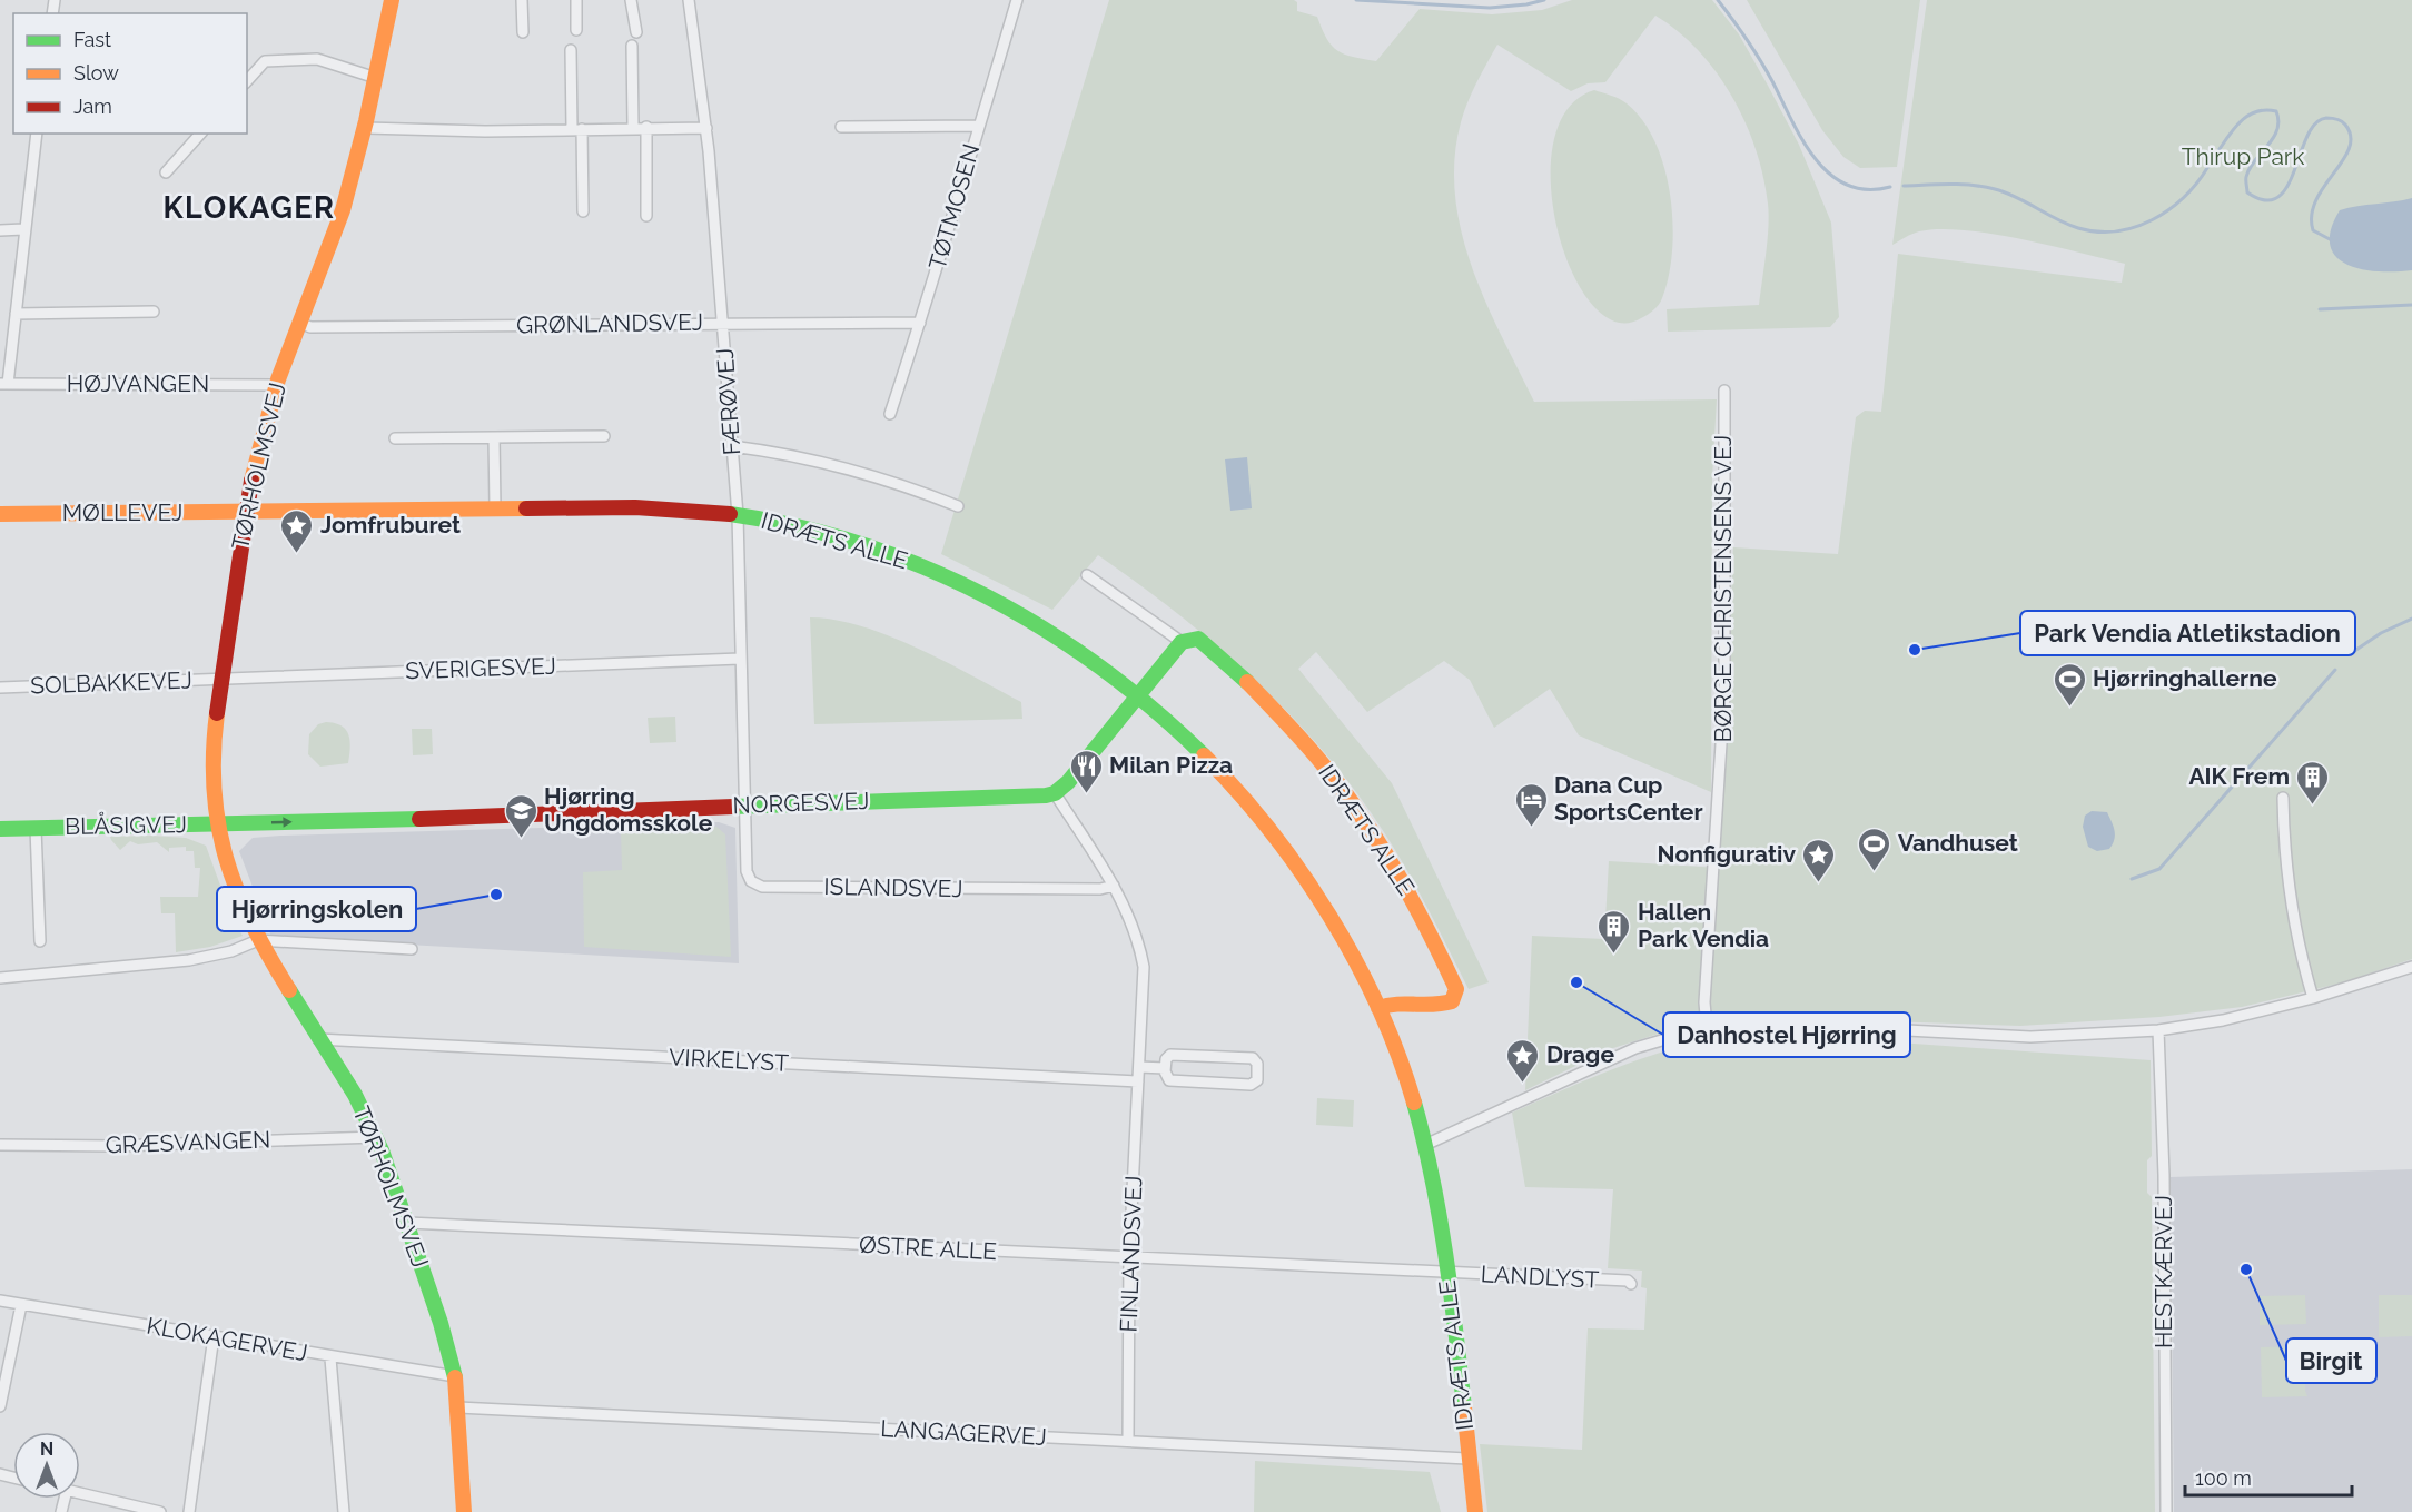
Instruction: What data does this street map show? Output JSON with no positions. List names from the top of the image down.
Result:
{
  "streets": {
    "street": [
      "TØTMOSEN",
      "GRØNLANDSVEJ",
      "HØJVANGEN",
      "FÆRØVEJ",
      "TØRHOLMSVEJ",
      "MØLLEVEJ",
      "IDRÆTS ALLE",
      "BØRGE CHRISTENSENS VEJ",
      "SVERIGESVEJ",
      "SOLBAKKEVEJ",
      "NORGESVEJ",
      "BLÅSIGVEJ",
      "ISLANDSVEJ",
      "VIRKELYST",
      "GRÆSVANGEN",
      "ØSTRE ALLE",
      "FINLANDSVEJ",
      "HESTKÆRVEJ",
      "LANDLYST",
      "KLOKAGERVEJ",
      "LANGAGERVEJ"
    ]
  },
  "crossings": [
    ["TØTMOSEN", "GRØNLANDSVEJ"],
    ["GRØNLANDSVEJ", "FÆRØVEJ"],
    ["GRØNLANDSVEJ", "TØRHOLMSVEJ"],
    ["HØJVANGEN", "TØRHOLMSVEJ"],
    ["FÆRØVEJ", "IDRÆTS ALLE"],
    ["FÆRØVEJ", "SVERIGESVEJ"],
    ["FÆRØVEJ", "NORGESVEJ"],
    ["FÆRØVEJ", "ISLANDSVEJ"],
    ["TØRHOLMSVEJ", "MØLLEVEJ"],
    ["TØRHOLMSVEJ", "IDRÆTS ALLE"],
    ["TØRHOLMSVEJ", "SVERIGESVEJ"],
    ["TØRHOLMSVEJ", "SOLBAKKEVEJ"],
    ["TØRHOLMSVEJ", "NORGESVEJ"],
    ["TØRHOLMSVEJ", "BLÅSIGVEJ"],
    ["TØRHOLMSVEJ", "VIRKELYST"],
    ["TØRHOLMSVEJ", "GRÆSVANGEN"],
    ["TØRHOLMSVEJ", "ØSTRE ALLE"],
    ["TØRHOLMSVEJ", "KLOKAGERVEJ"],
    ["TØRHOLMSVEJ", "LANGAGERVEJ"],
    ["MØLLEVEJ", "IDRÆTS ALLE"],
    ["IDRÆTS ALLE", "ØSTRE ALLE"],
    ["IDRÆTS ALLE", "LANDLYST"],
    ["IDRÆTS ALLE", "LANGAGERVEJ"],
    ["SVERIGESVEJ", "SOLBAKKEVEJ"],
    ["NORGESVEJ", "BLÅSIGVEJ"],
    ["NORGESVEJ", "ISLANDSVEJ"],
    ["NORGESVEJ", "FINLANDSVEJ"],
    ["ISLANDSVEJ", "FINLANDSVEJ"],
    ["VIRKELYST", "FINLANDSVEJ"],
    ["ØSTRE ALLE", "FINLANDSVEJ"],
    ["ØSTRE ALLE", "LANDLYST"],
    ["FINLANDSVEJ", "LANGAGERVEJ"]
  ],
  "districts": ["KLOKAGER"],
  "parks": ["Thirup Park"],
  "places": {
    "place": ["Jomfruburet", "Nonfigurativ", "Drage"],
    "other": [
      "Park Vendia Atletikstadion",
      "Hjørringskolen",
      "Danhostel Hjørring",
      "Birgit"
    ],
    "sports": ["Hjørringhallerne", "Vandhuset"],
    "restaurant": ["Milan Pizza"],
    "building": ["AIK Frem", "Hallen Park Vendia"],
    "hotel": ["Dana Cup SportsCenter"],
    "school or university": ["Hjørring Ungdomsskole"]
  },
  "legend": ["Fast", "Slow", "Jam"],
  "scale_bar": "100 m",
  "north": "top"
}
